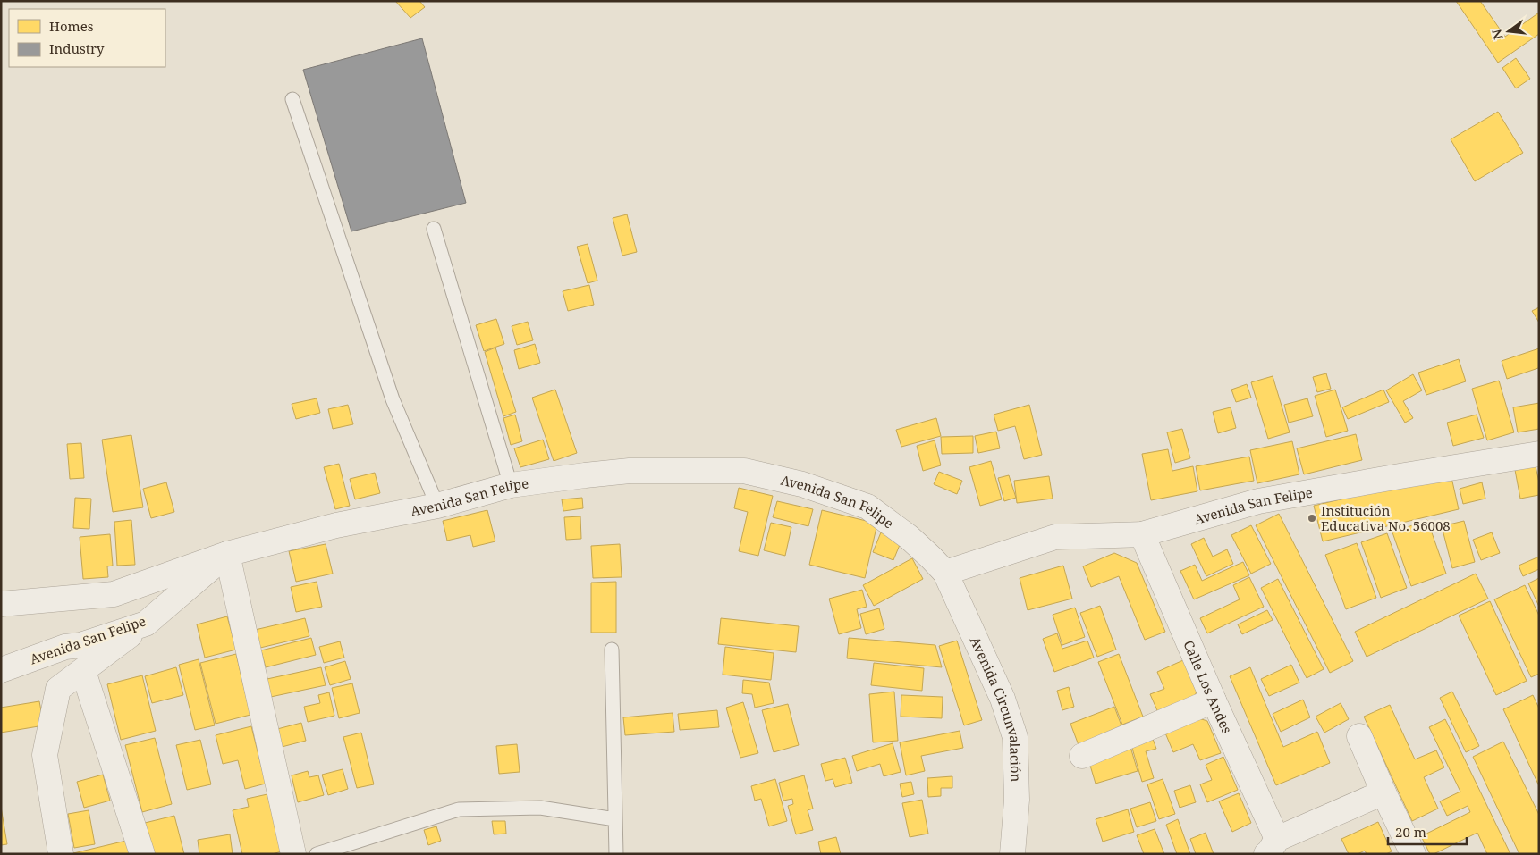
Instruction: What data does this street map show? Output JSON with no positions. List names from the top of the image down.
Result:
{
  "streets": {
    "street": ["Avenida San Felipe", "Calle Los Andes", "Avenida Circunvalación"]
  },
  "crossings": [
    ["Avenida San Felipe", "Calle Los Andes"],
    ["Avenida San Felipe", "Avenida Circunvalación"]
  ],
  "places": ["Institución Educativa No. 56008"],
  "legend": ["Homes", "Industry"],
  "scale_bar": "20 m",
  "north": "left"
}
